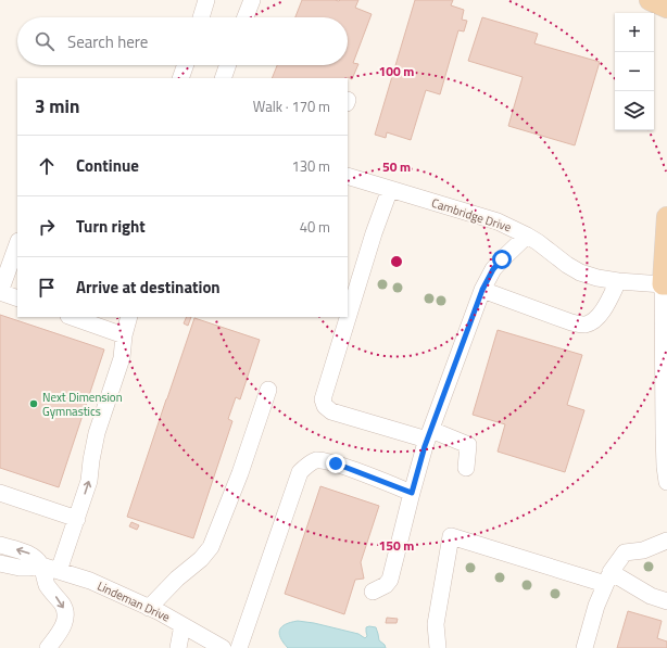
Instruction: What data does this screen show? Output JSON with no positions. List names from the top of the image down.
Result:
{
  "streets": {
    "street": ["Cambridge Drive", "Lindeman Drive"]
  },
  "places": ["Next Dimension Gymnastics"],
  "page": {
    "map_buttons": ["+", "−"],
    "search": "Search here",
    "heading": ["3 min", "Walk · 170 m"],
    "list": [
      ["Continue", "130 m"],
      ["Turn right", "40 m"],
      "Arrive at destination"
    ]
  },
  "rings": ["100 m", "50 m", "150 m"]
}
